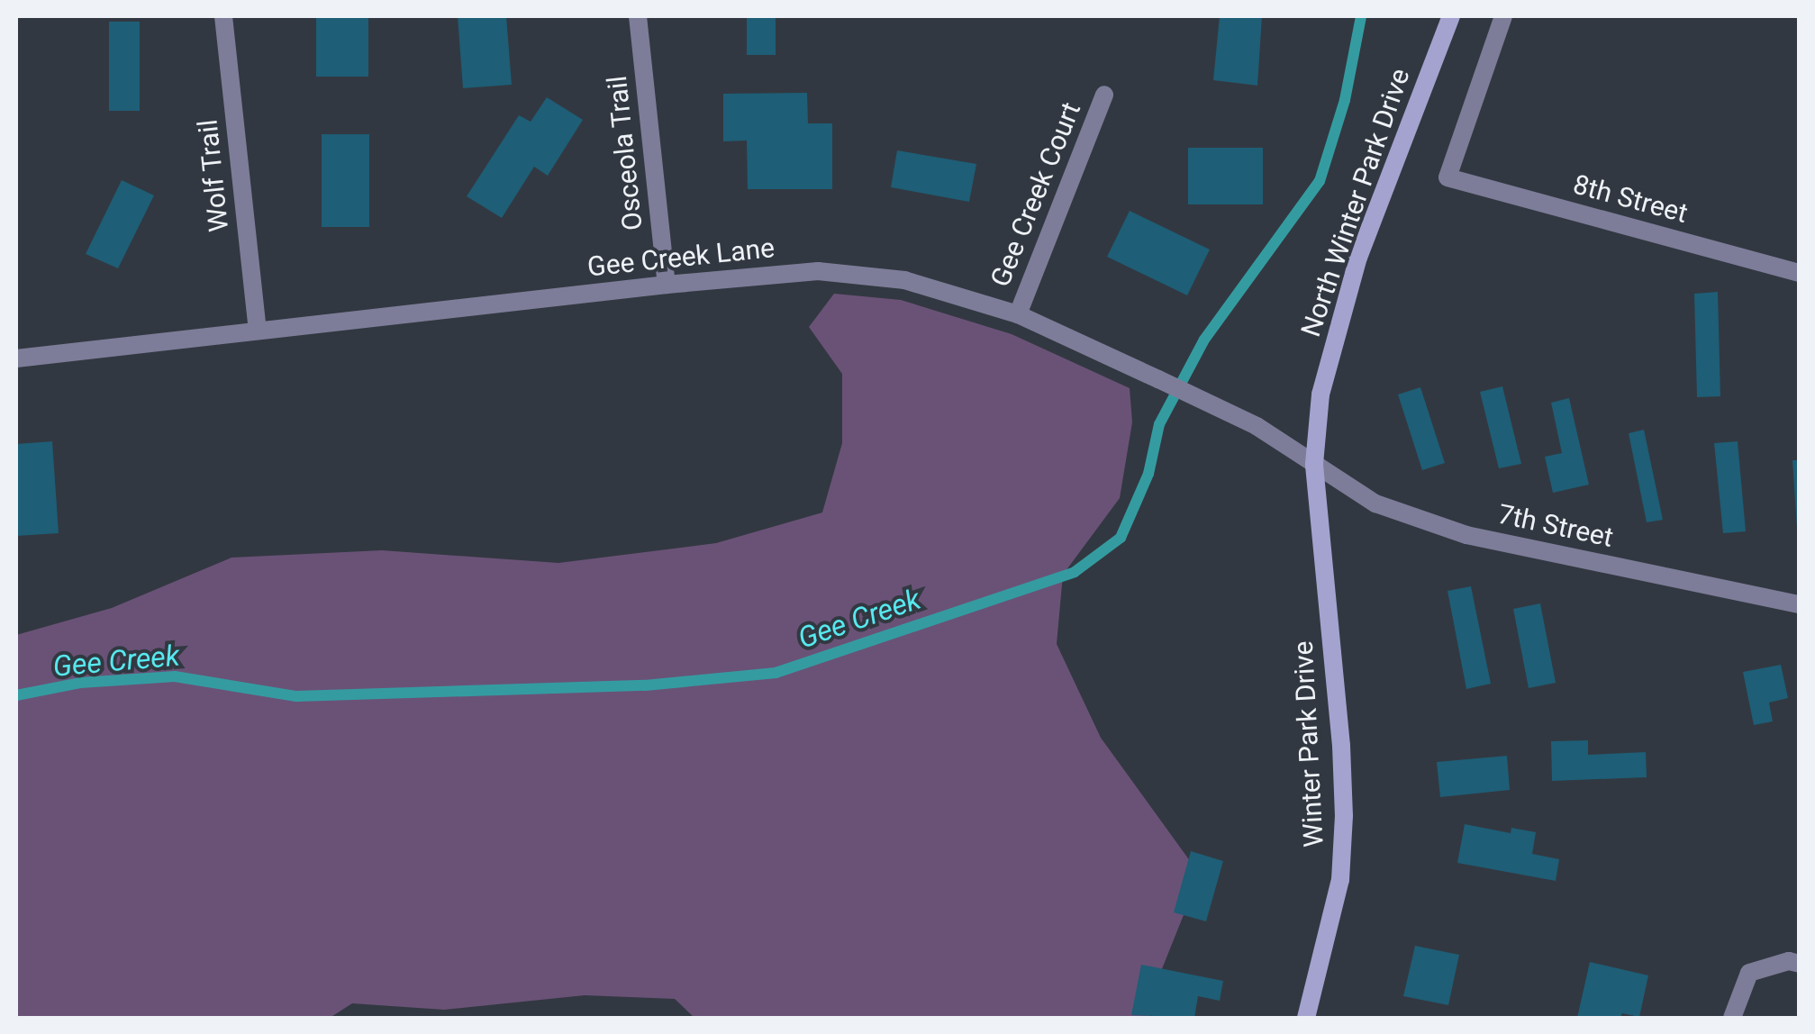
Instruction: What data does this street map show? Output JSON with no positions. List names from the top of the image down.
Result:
{
  "streets": {
    "street": [
      "Osceola Trail",
      "Wolf Trail",
      "Gee Creek Court",
      "8th Street",
      "North Winter Park Drive",
      "Gee Creek Lane",
      "7th Street",
      "Winter Park Drive"
    ]
  },
  "crossings": [
    ["Osceola Trail", "Gee Creek Lane"],
    ["Wolf Trail", "Gee Creek Lane"],
    ["Gee Creek Court", "Gee Creek Lane"],
    ["North Winter Park Drive", "Gee Creek Lane"],
    ["North Winter Park Drive", "7th Street"],
    ["North Winter Park Drive", "Winter Park Drive"],
    ["Gee Creek Lane", "7th Street"],
    ["Gee Creek Lane", "Winter Park Drive"],
    ["7th Street", "Winter Park Drive"]
  ],
  "water": ["Gee Creek"]
}
